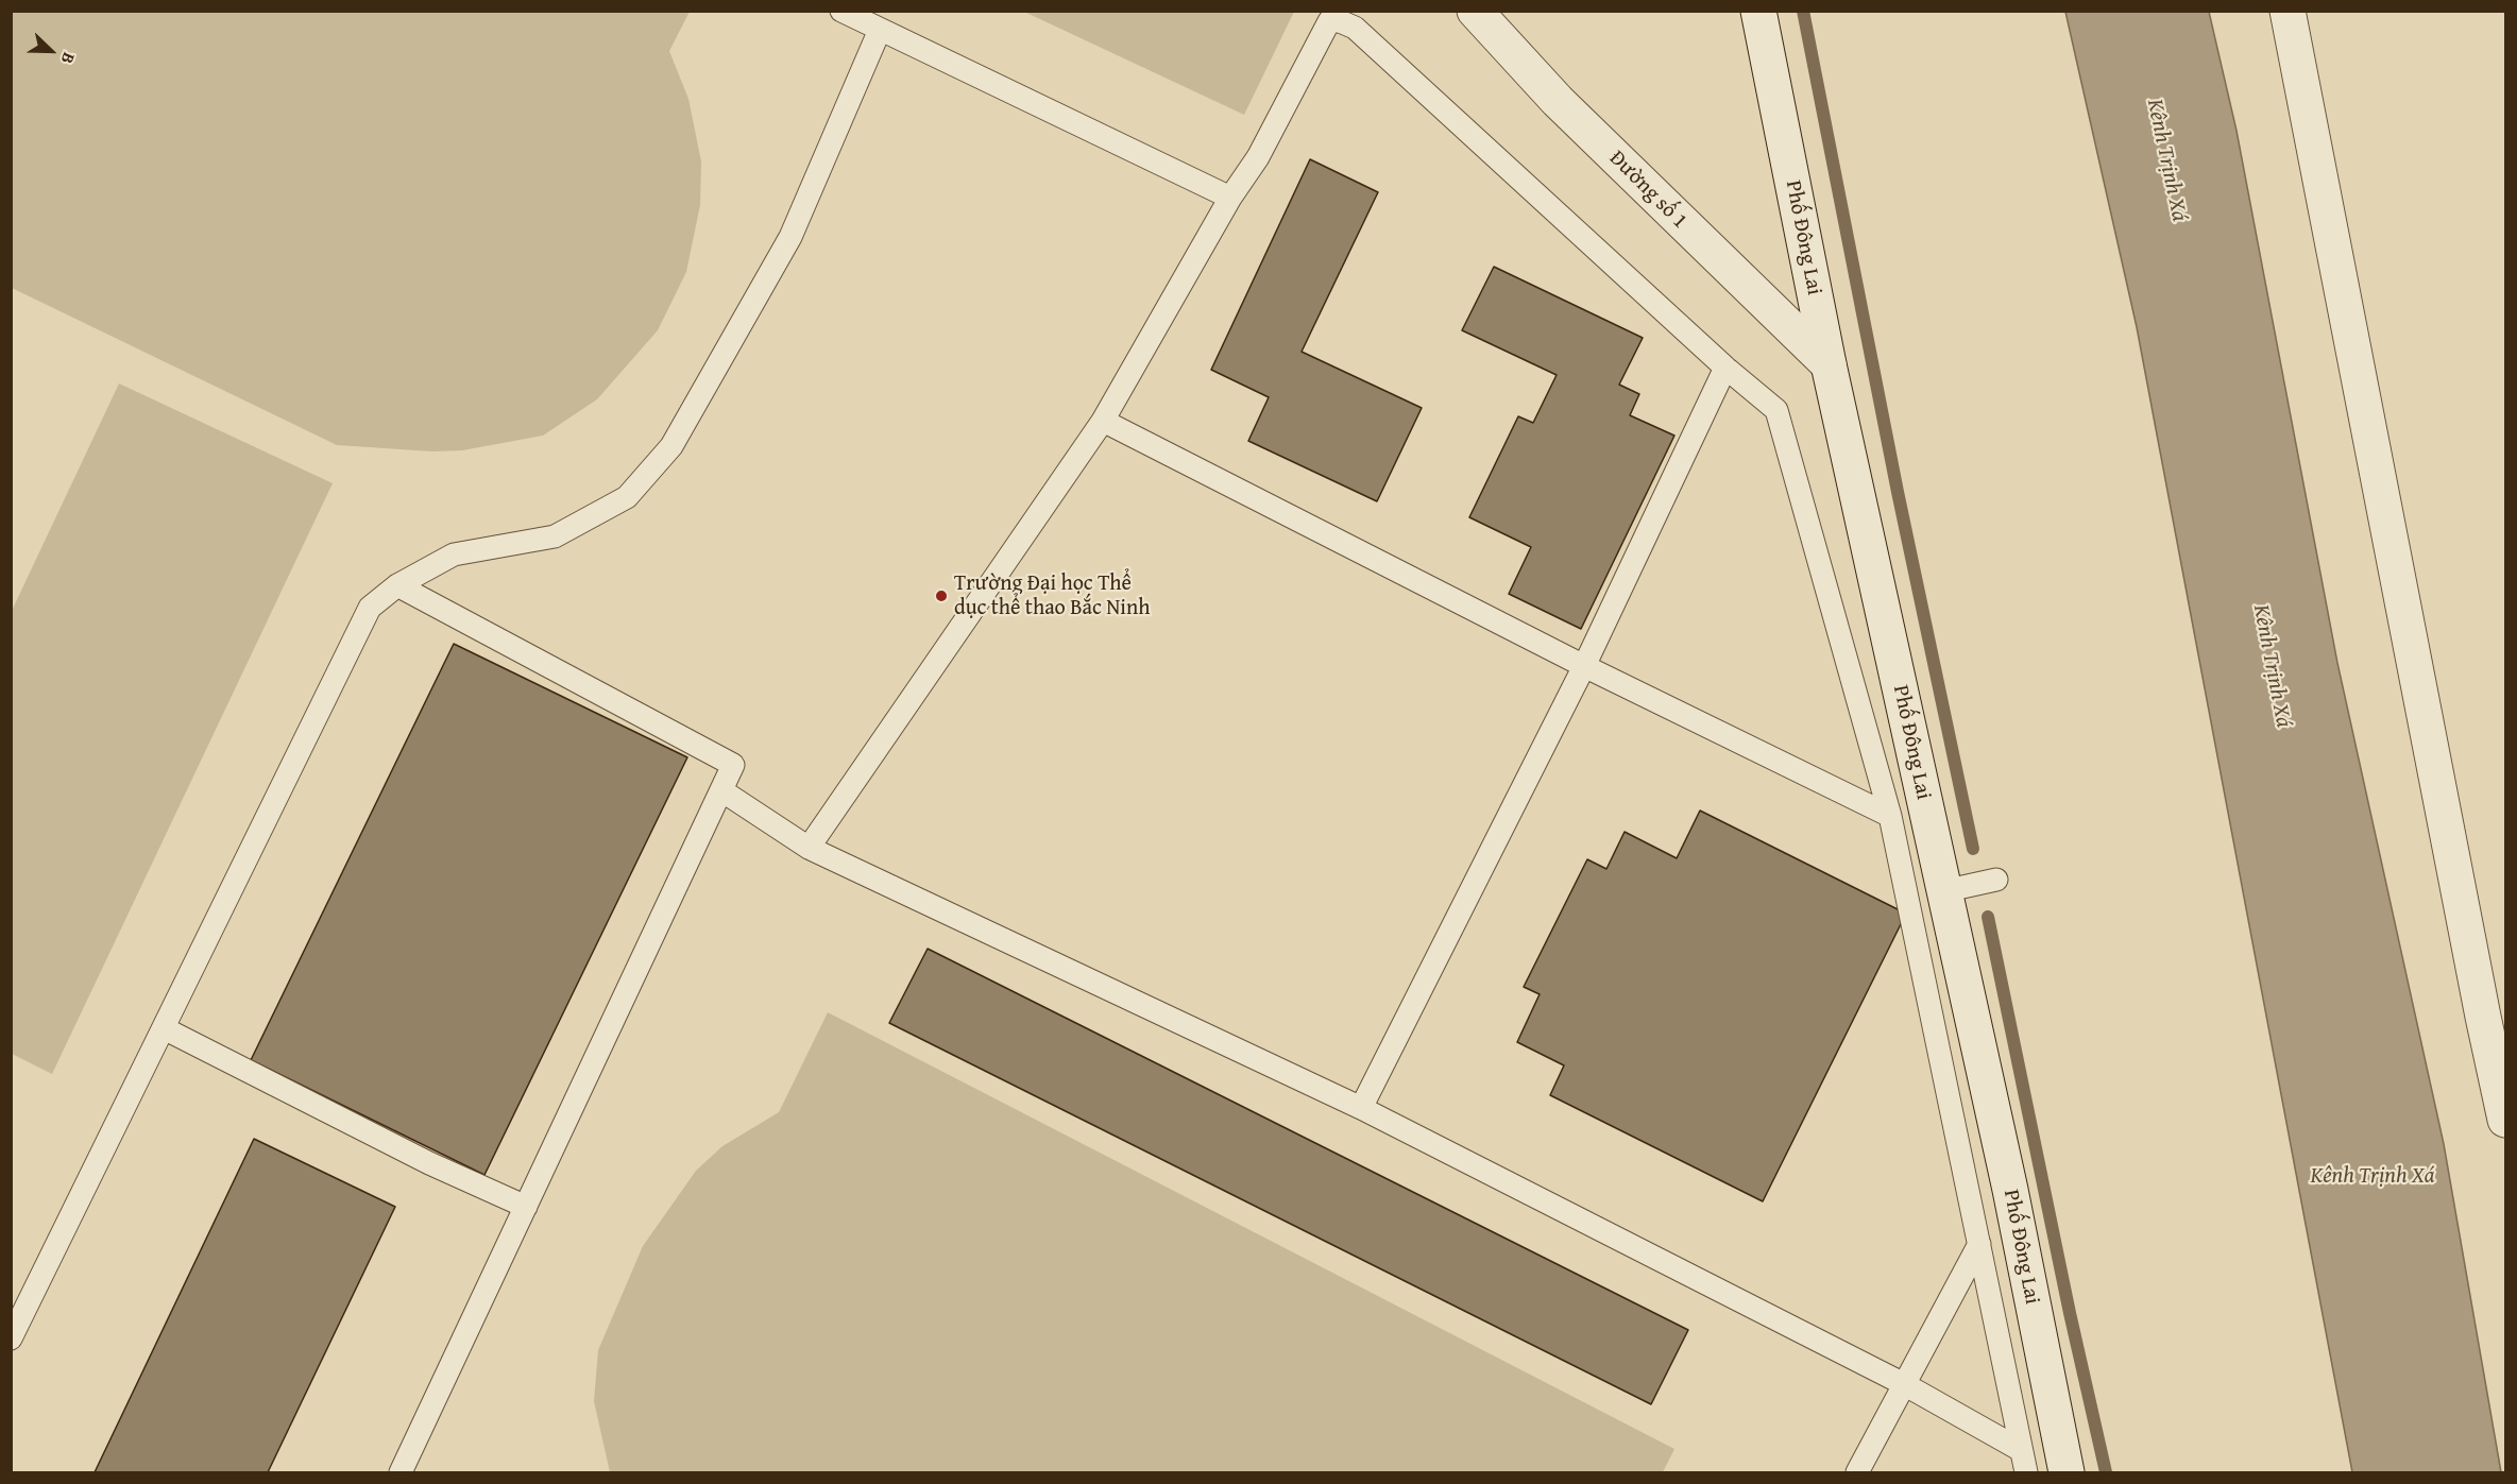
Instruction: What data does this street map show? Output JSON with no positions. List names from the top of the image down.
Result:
{
  "streets": {
    "street": ["Đường số 1", "Phố Đông Lai"]
  },
  "crossings": [
    ["Đường số 1", "Phố Đông Lai"]
  ],
  "water": ["Kênh Trịnh Xá"],
  "places": ["Trường Đại học Thể dục thể thao Bắc Ninh"],
  "north": "bottom right"
}
